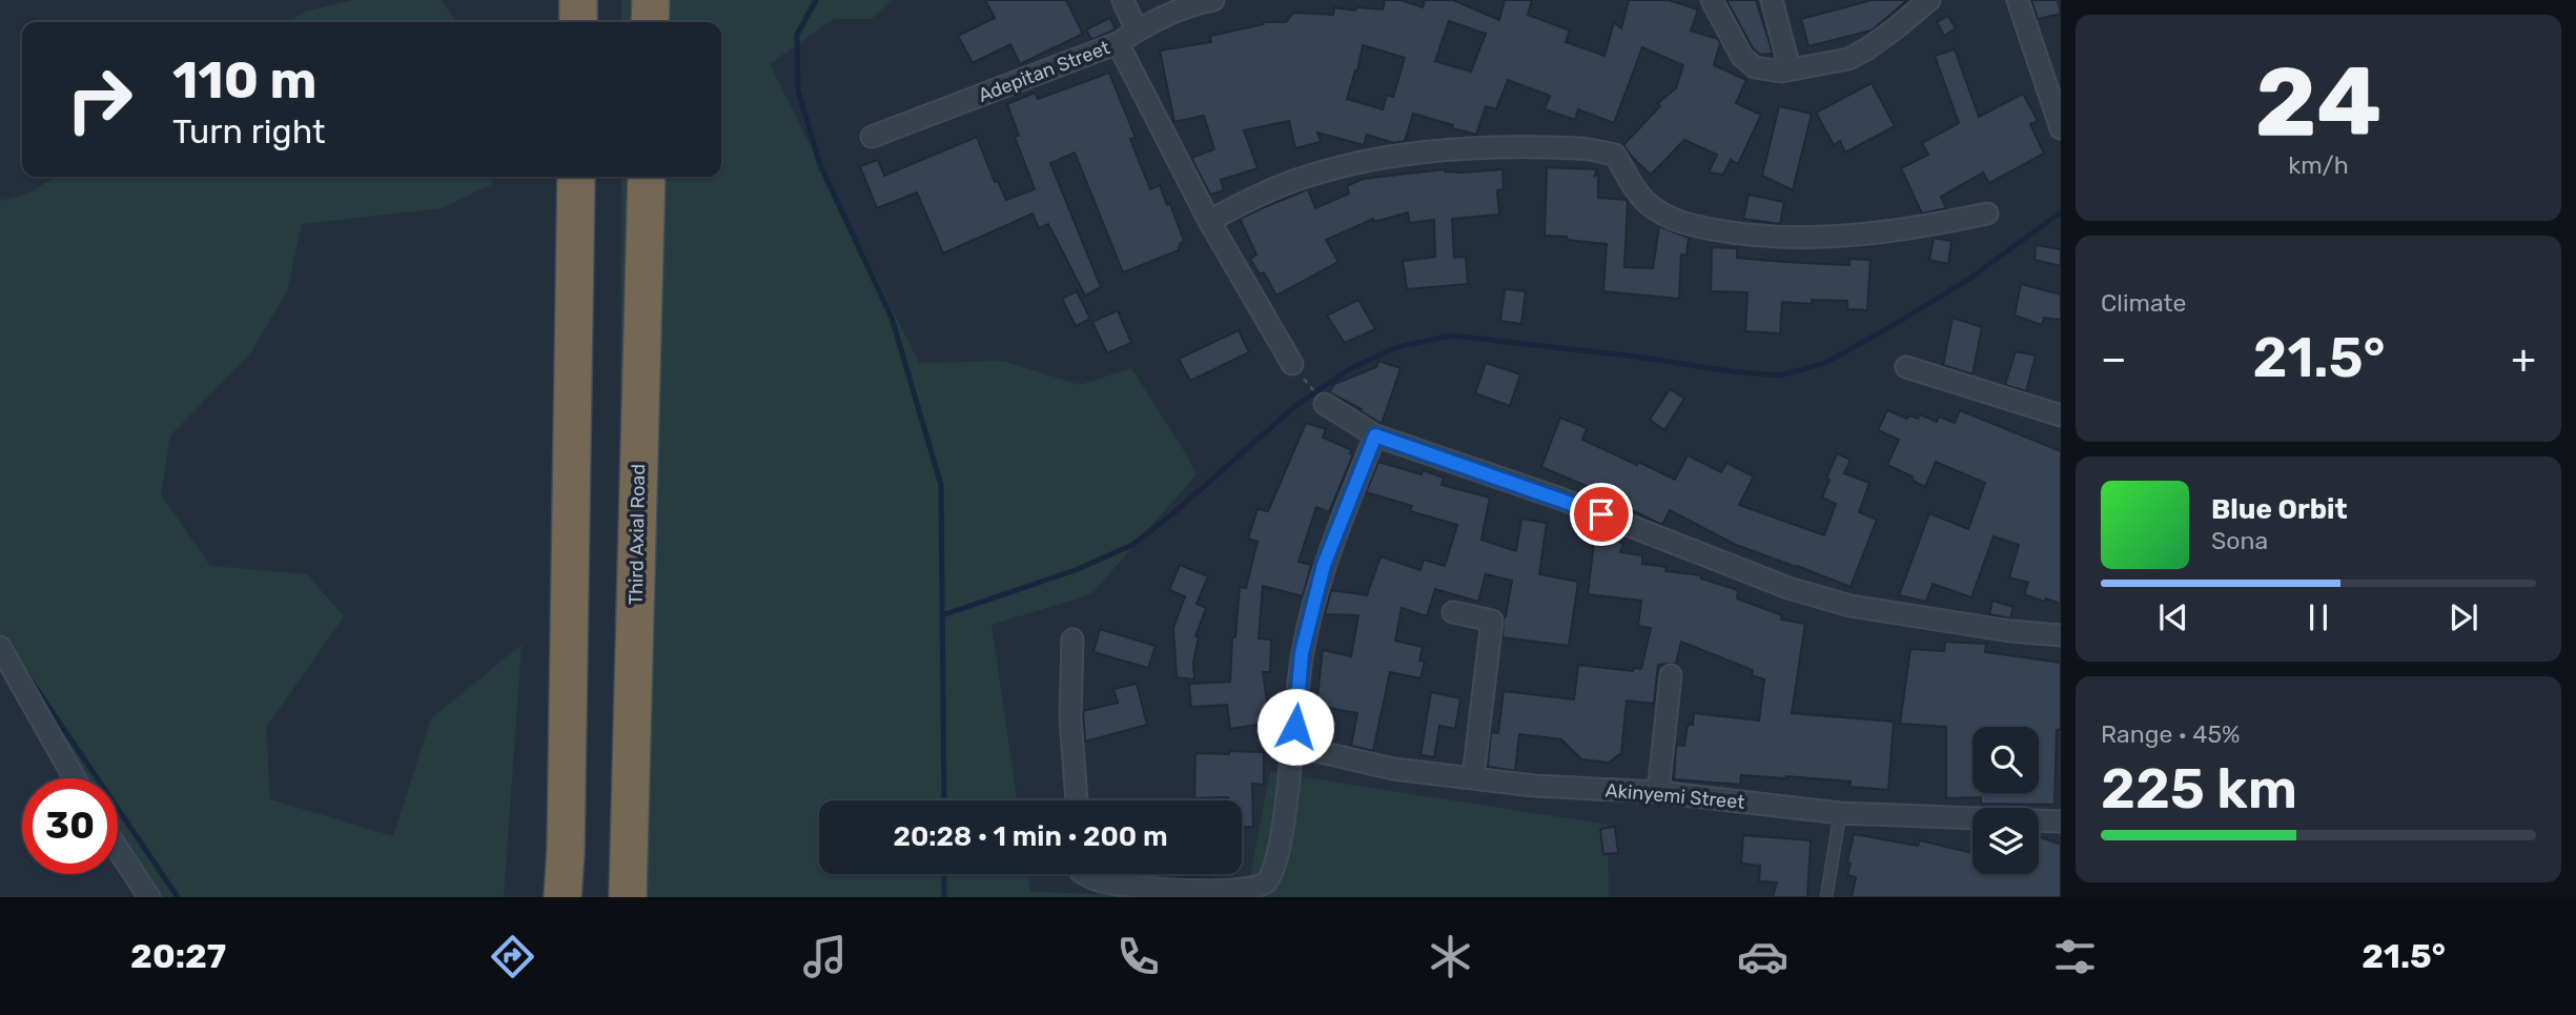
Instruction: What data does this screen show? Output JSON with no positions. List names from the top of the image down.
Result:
{
  "streets": {
    "highway": ["Third Axial Road"],
    "street": ["Adepitan Street", "Akinyemi Street"]
  },
  "page": {
    "tile": [
      ["24", "km/h"],
      "Climate",
      ["Range · 45%", "225 km"]
    ],
    "turn": ["110 m", "Turn right"],
    "heat": ["−", "21.5°", "+"],
    "song": ["Blue Orbit", "Sona"],
    "limit": "30",
    "trip": "20:28 · 1 min · 200 m",
    "tabs": ["20:27", "21.5°"]
  }
}
